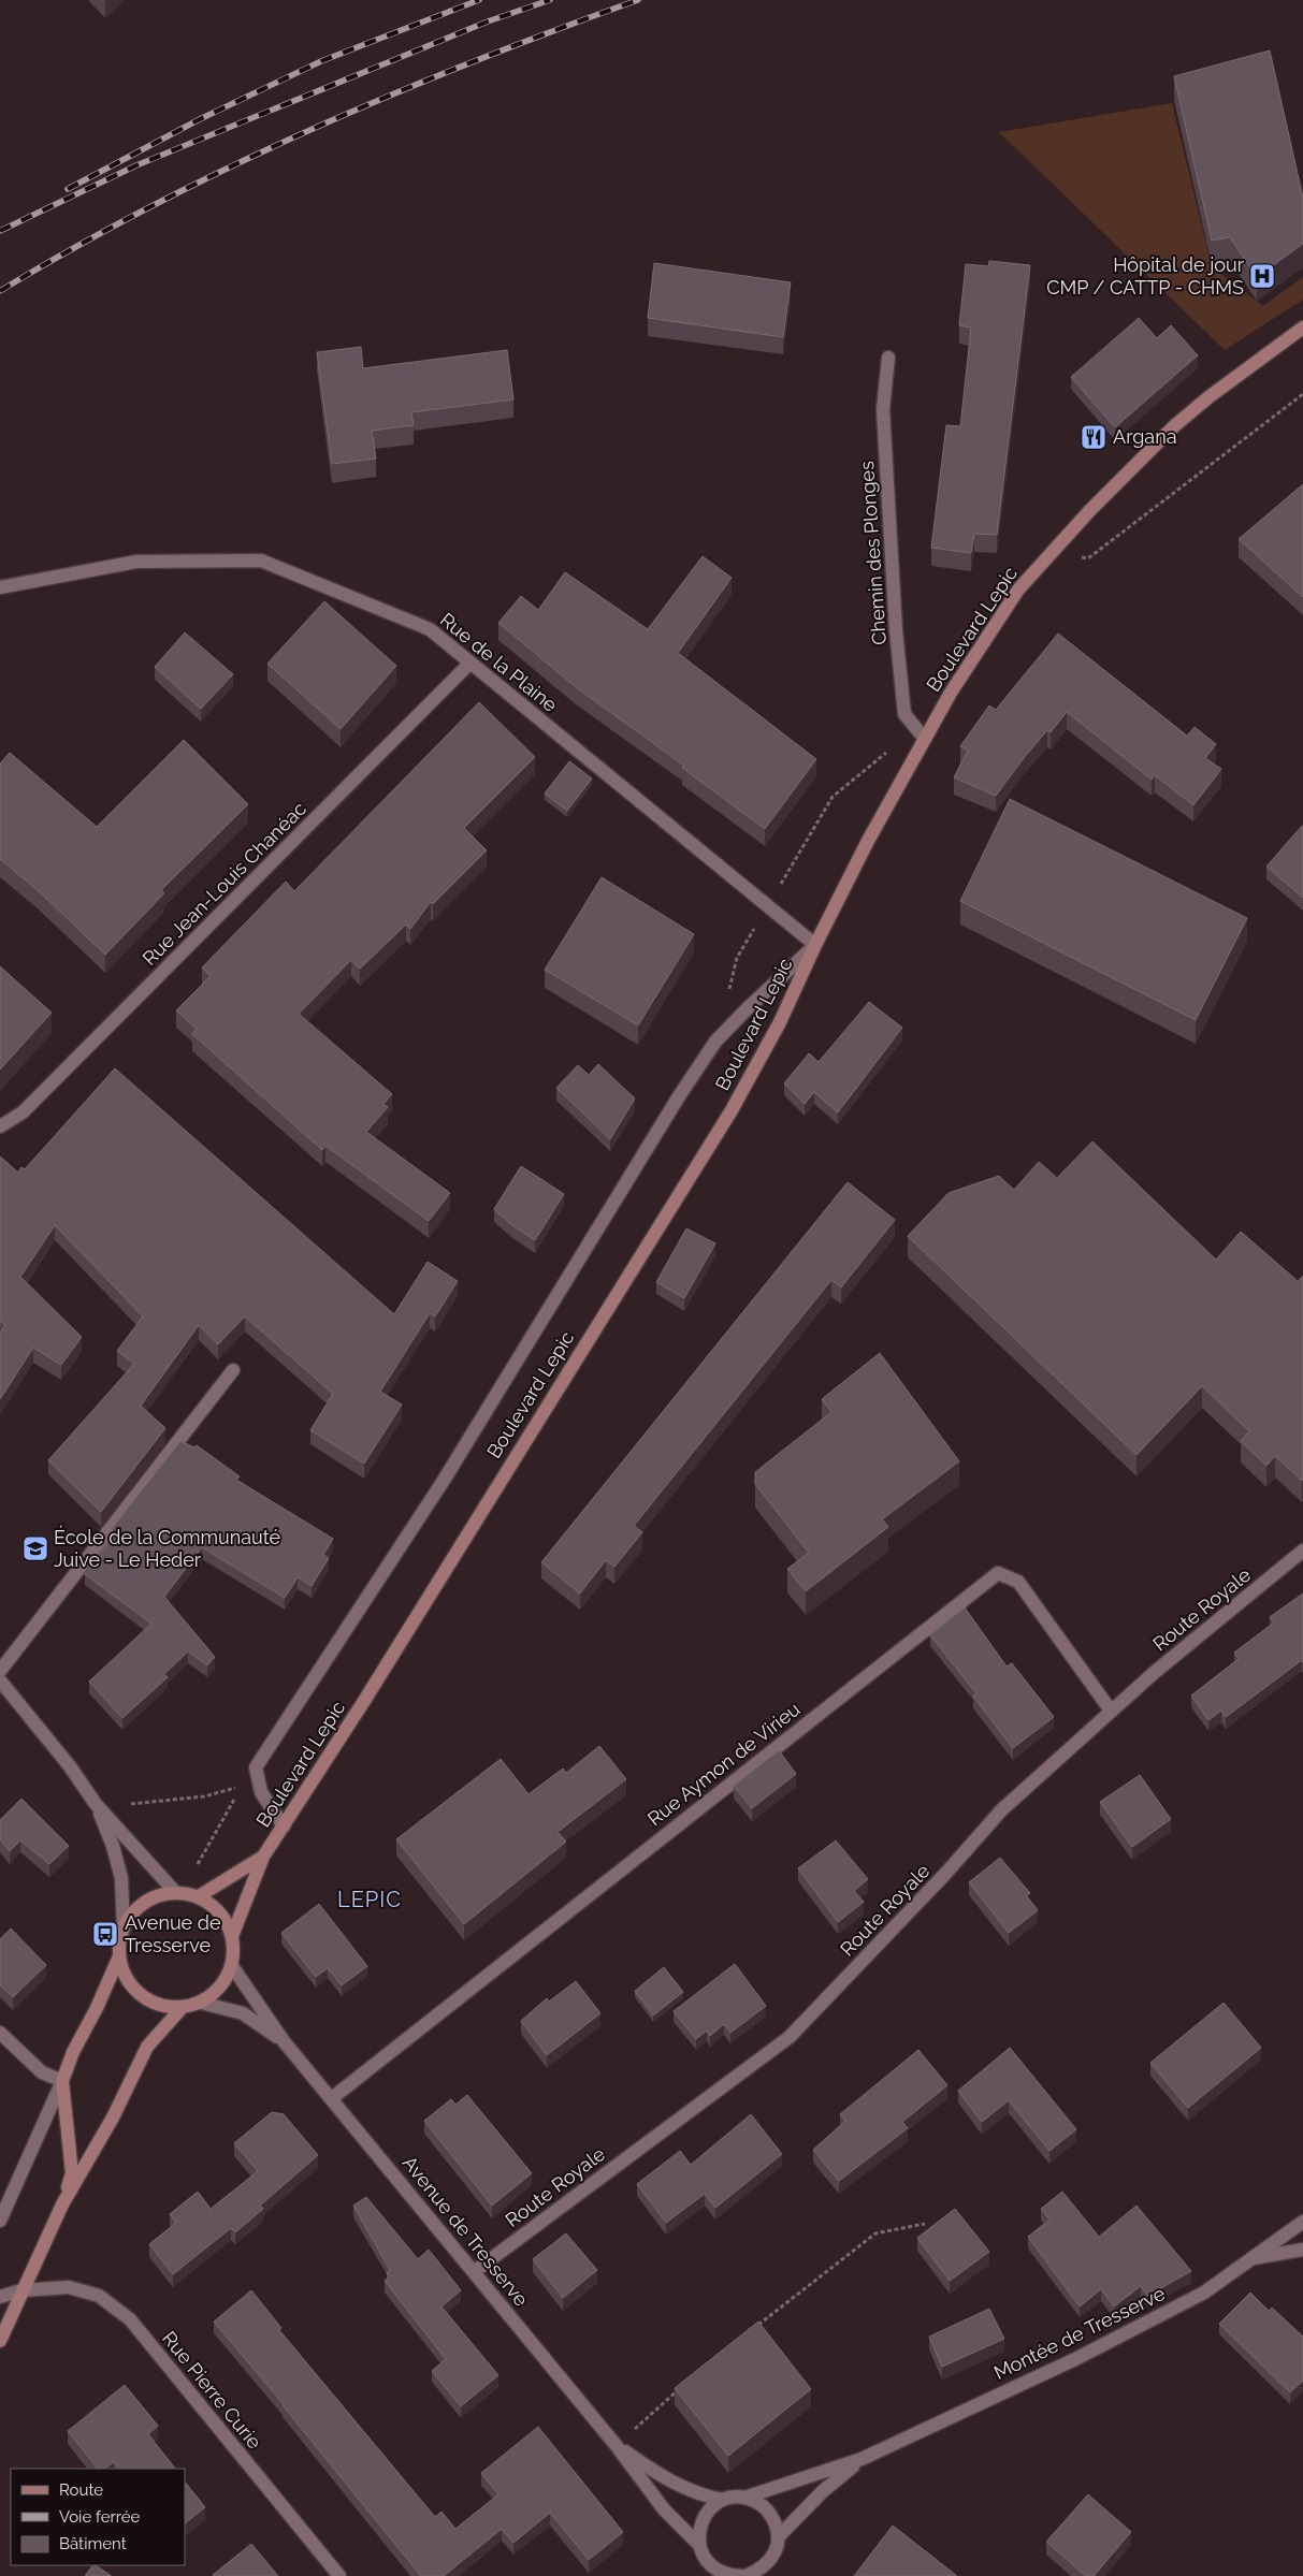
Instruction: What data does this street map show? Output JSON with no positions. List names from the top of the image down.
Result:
{
  "streets": {
    "main road": ["Boulevard Lepic"],
    "street": [
      "Chemin des Plonges",
      "Rue de la Plaine",
      "Rue Jean-Louis Chanéac",
      "Route Royale",
      "Rue Aymon de Virieu",
      "Avenue de Tresserve",
      "Montée de Tresserve",
      "Rue Pierre Curie"
    ]
  },
  "crossings": [
    ["Chemin des Plonges", "Boulevard Lepic"],
    ["Boulevard Lepic", "Rue de la Plaine"],
    ["Boulevard Lepic", "Avenue de Tresserve"],
    ["Rue de la Plaine", "Rue Jean-Louis Chanéac"],
    ["Route Royale", "Rue Aymon de Virieu"],
    ["Route Royale", "Avenue de Tresserve"],
    ["Rue Aymon de Virieu", "Avenue de Tresserve"],
    ["Avenue de Tresserve", "Montée de Tresserve"]
  ],
  "districts": ["LEPIC"],
  "places": {
    "hospital": ["Hôpital de jour CMP / CATTP - CHMS"],
    "restaurant": ["Argana"],
    "school or university": ["École de la Communauté Juive - Le Heder"],
    "bus stop": ["Avenue de Tresserve"]
  },
  "legend": ["Route", "Voie ferrée", "Bâtiment"]
}
